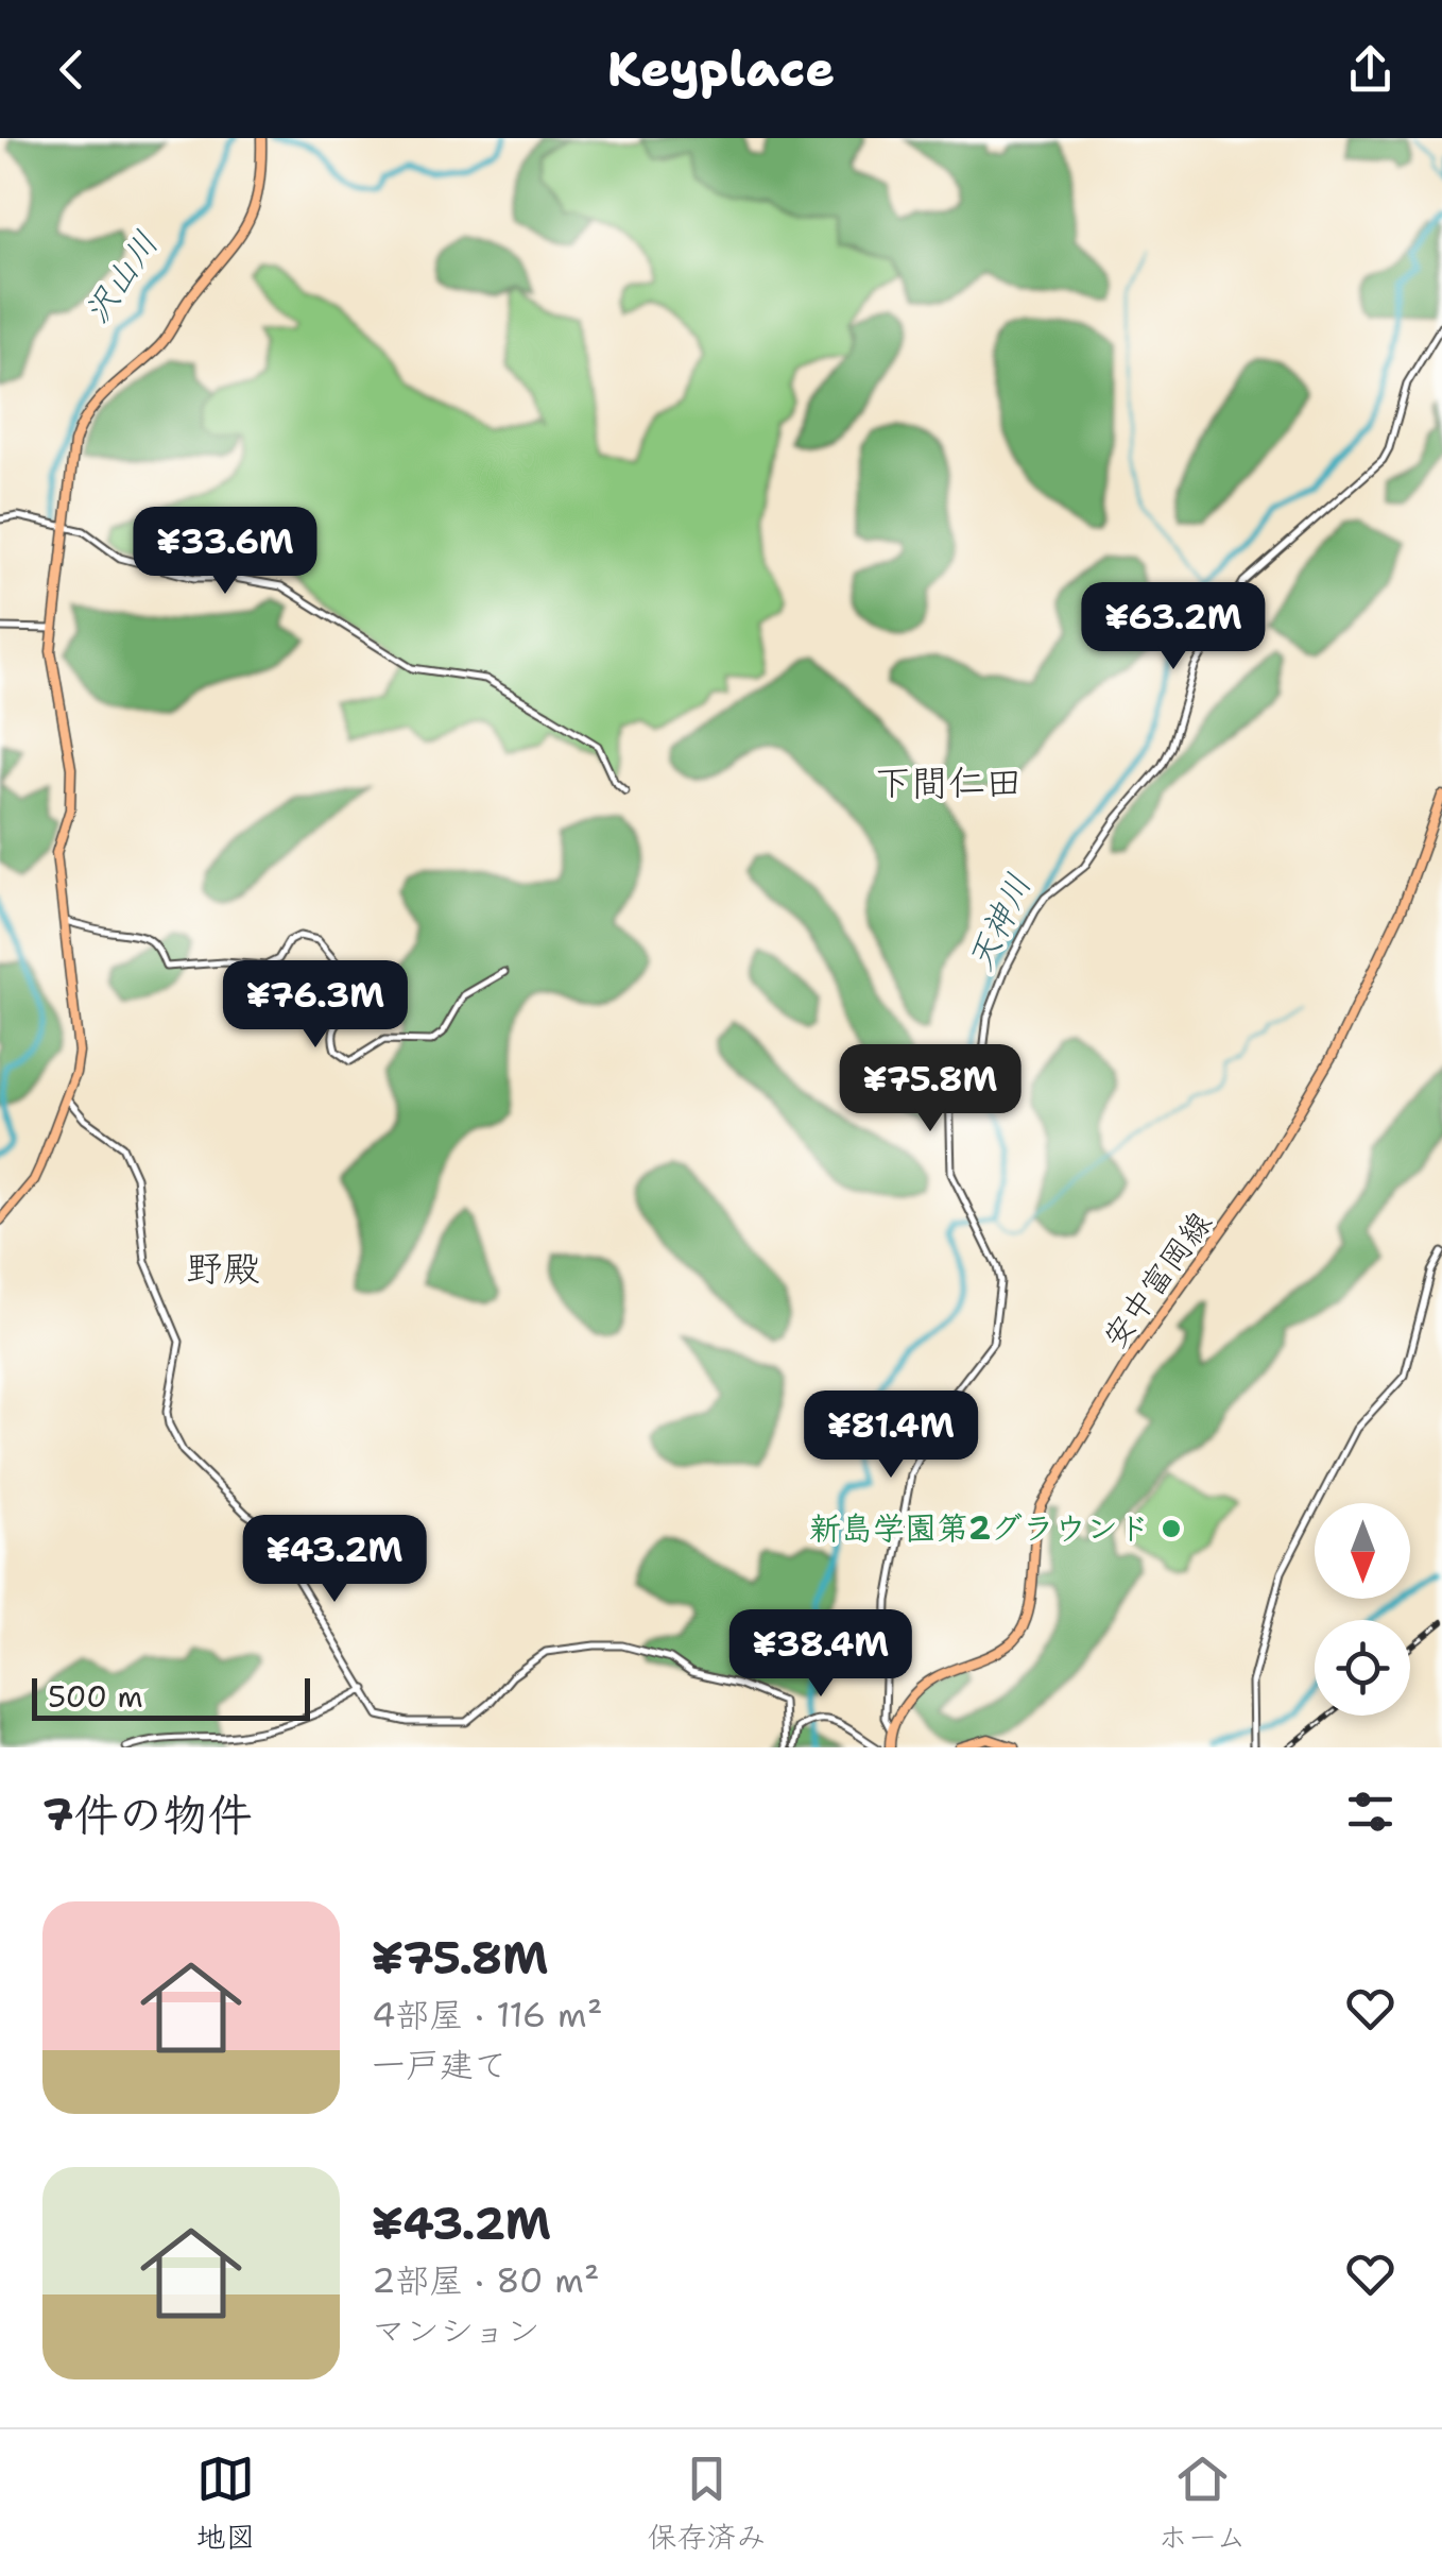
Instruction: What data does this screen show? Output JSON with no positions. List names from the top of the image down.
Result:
{
  "streets": {
    "main road": ["安中富岡線"]
  },
  "districts": ["下間仁田", "野殿"],
  "water": ["沢山川", "天神川"],
  "places": ["新島学園第2グラウンド"],
  "scale_bar": "500 m",
  "north": "bottom",
  "page": {
    "header": "Keyplace",
    "price": [
      "¥33.6M",
      "¥63.2M",
      "¥76.3M",
      "¥75.8M",
      "¥81.4M",
      "¥43.2M",
      "¥38.4M"
    ],
    "scale": "500 m",
    "heading": "7件の物件",
    "list": [
      {
        "name": "¥75.8M",
        "note": "4部屋 · 116 m² · 一戸建て"
      },
      {
        "name": "¥43.2M",
        "note": "2部屋 · 80 m² · マンション"
      }
    ],
    "tabs": ["地図", "保存済み", "ホーム"]
  }
}
